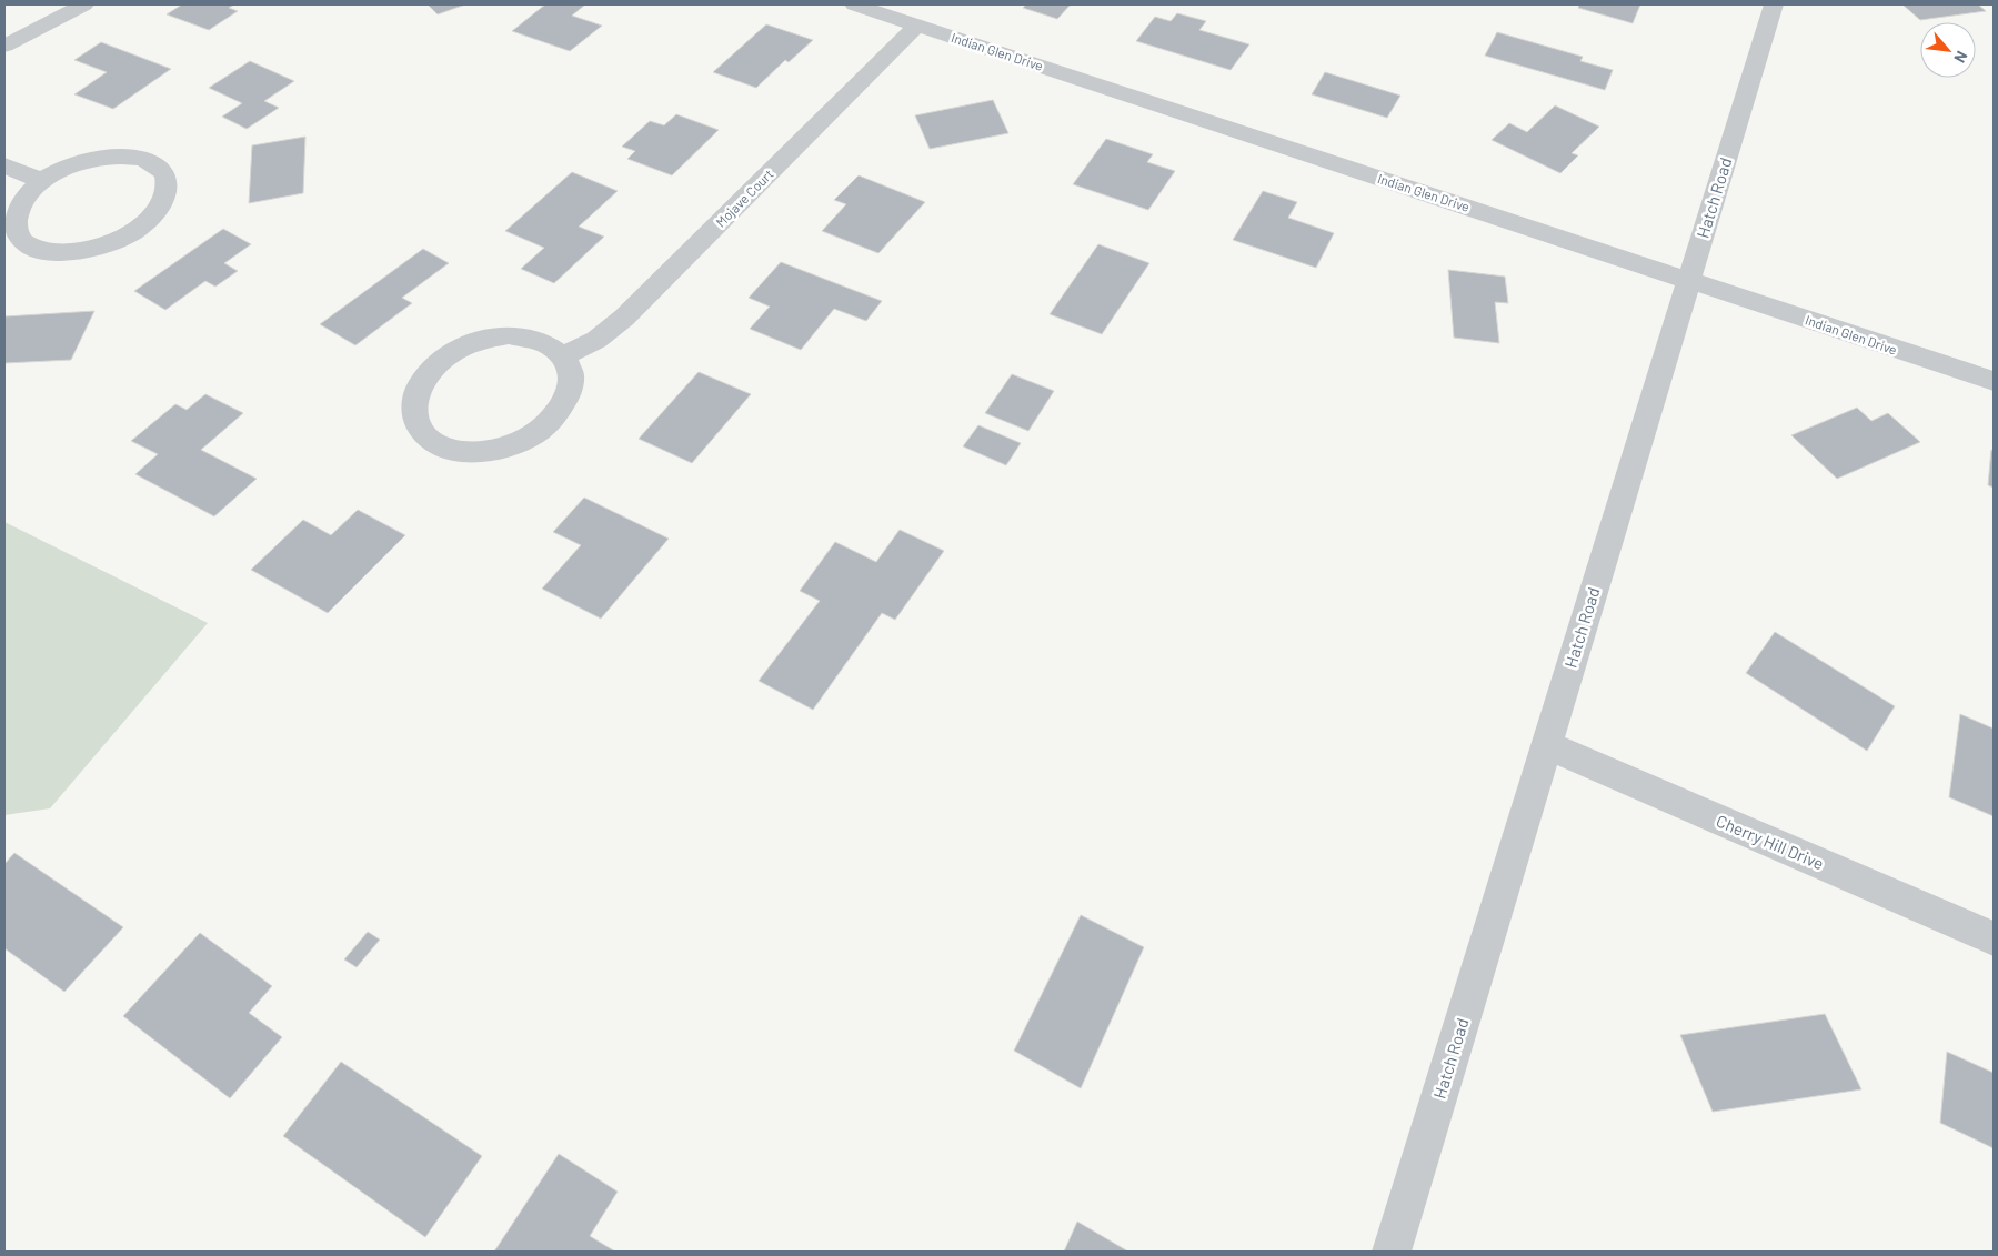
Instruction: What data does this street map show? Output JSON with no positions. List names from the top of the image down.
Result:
{
  "streets": {
    "street": [
      "Indian Glen Drive",
      "Mojave Court",
      "Hatch Road",
      "Cherry Hill Drive"
    ]
  },
  "crossings": [
    ["Indian Glen Drive", "Mojave Court"],
    ["Indian Glen Drive", "Hatch Road"],
    ["Hatch Road", "Cherry Hill Drive"]
  ],
  "north": "bottom right"
}
